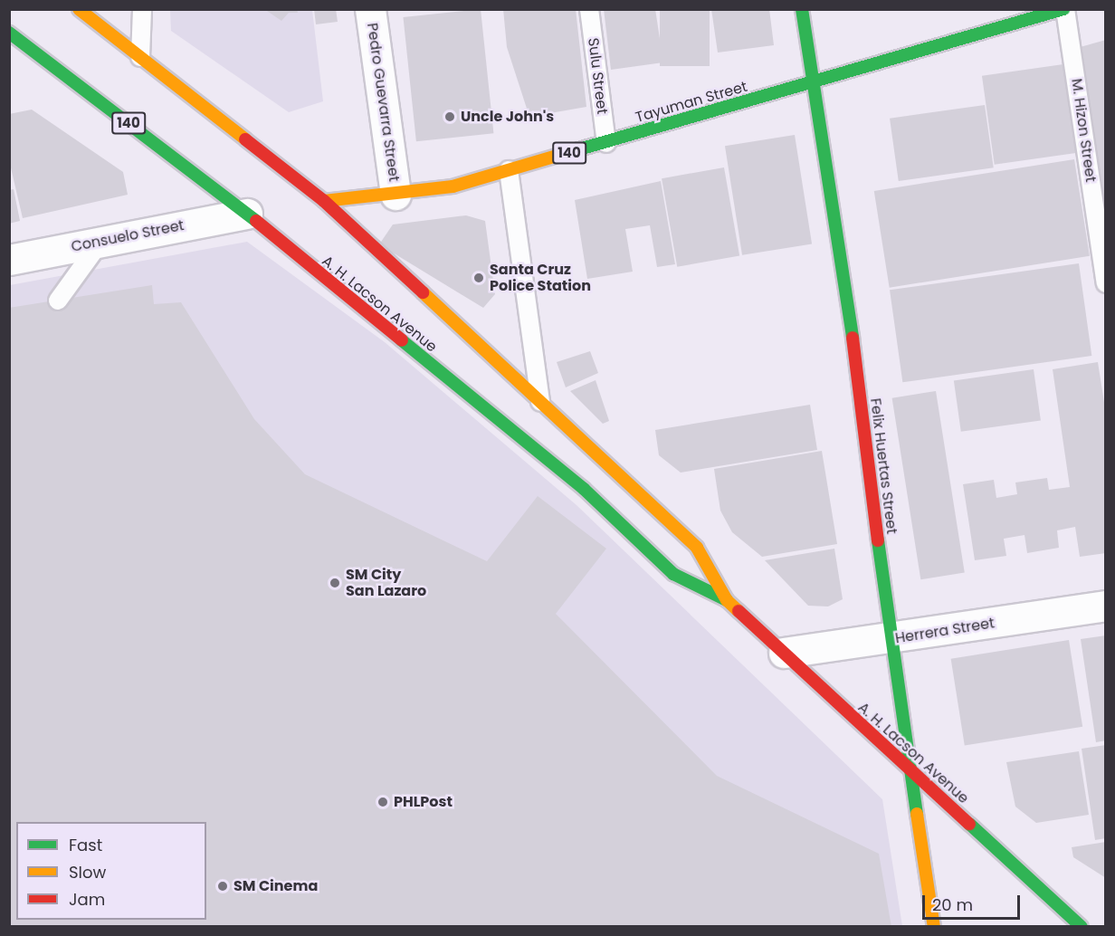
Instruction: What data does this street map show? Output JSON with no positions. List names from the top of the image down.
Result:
{
  "streets": {
    "main road": [
      "Tayuman Street",
      "140",
      "A. H. Lacson Avenue",
      "Felix Huertas Street"
    ],
    "street": ["Pedro Guevarra Street", "Consuelo Street", "Herrera Street"],
    "lane": ["Sulu Street", "M. Hizon Street"]
  },
  "crossings": [
    ["Sulu Street", "Tayuman Street"],
    ["Pedro Guevarra Street", "Tayuman Street"],
    ["Tayuman Street", "M. Hizon Street"],
    ["Tayuman Street", "A. H. Lacson Avenue"],
    ["Tayuman Street", "Felix Huertas Street"],
    ["Consuelo Street", "A. H. Lacson Avenue"],
    ["A. H. Lacson Avenue", "Felix Huertas Street"],
    ["A. H. Lacson Avenue", "Herrera Street"],
    ["Felix Huertas Street", "Herrera Street"]
  ],
  "places": [
    "Uncle John's",
    "Santa Cruz Police Station",
    "SM City San Lazaro",
    "PHLPost",
    "SM Cinema"
  ],
  "legend": ["Fast", "Slow", "Jam"],
  "scale_bar": "20 m"
}
